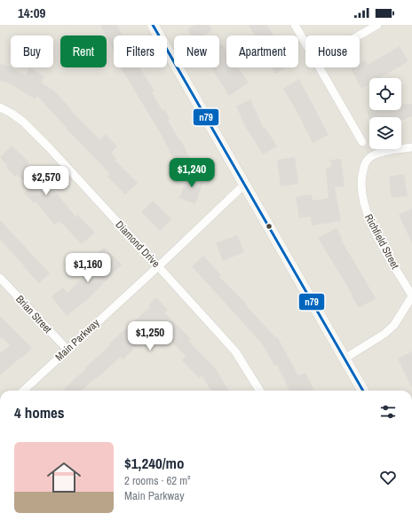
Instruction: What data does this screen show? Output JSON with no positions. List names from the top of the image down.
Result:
{
  "streets": {
    "street": [
      "Richfield Street",
      "Diamond Drive",
      "Brian Street",
      "Main Parkway"
    ]
  },
  "crossings": [
    ["Diamond Drive", "Main Parkway"],
    ["Brian Street", "Main Parkway"]
  ],
  "lines": ["transit line n79"],
  "page": {
    "status": "14:09",
    "chip": [
      "Buy",
      "Rent",
      "Filters",
      "New",
      "Apartment",
      "House"
    ],
    "price": [
      "$1,240",
      "$2,570",
      "$1,160",
      "$1,250"
    ],
    "heading": "4 homes",
    "list": [
      {
        "name": "$1,240/mo",
        "note": "2 rooms · 62 m² · Main Parkway"
      }
    ]
  }
}
